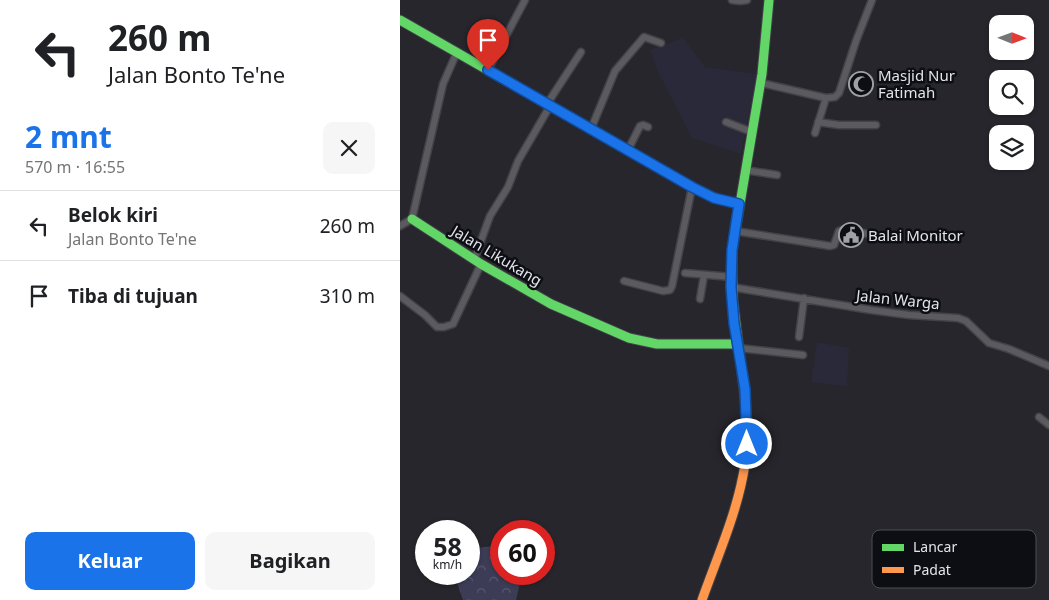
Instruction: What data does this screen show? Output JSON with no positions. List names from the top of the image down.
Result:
{
  "streets": {
    "street": ["Jalan Likukang", "Jalan Warga"]
  },
  "places": {
    "mosque": ["Masjid Nur Fatimah"],
    "public building": ["Balai Monitor"]
  },
  "legend": ["Lancar", "Padat"],
  "north": "right",
  "page": {
    "turn": ["260 m", "Jalan Bonto Te'ne"],
    "heading": ["2 mnt", "570 m · 16:55"],
    "list": [
      {
        "name": "Belok kiri",
        "note": "Jalan Bonto Te'ne",
        "value": "260 m"
      },
      {
        "name": "Tiba di tujuan",
        "value": "310 m"
      }
    ],
    "speed": "58 km/h",
    "limit": "60",
    "buttons": ["Keluar", "Bagikan"]
  }
}
